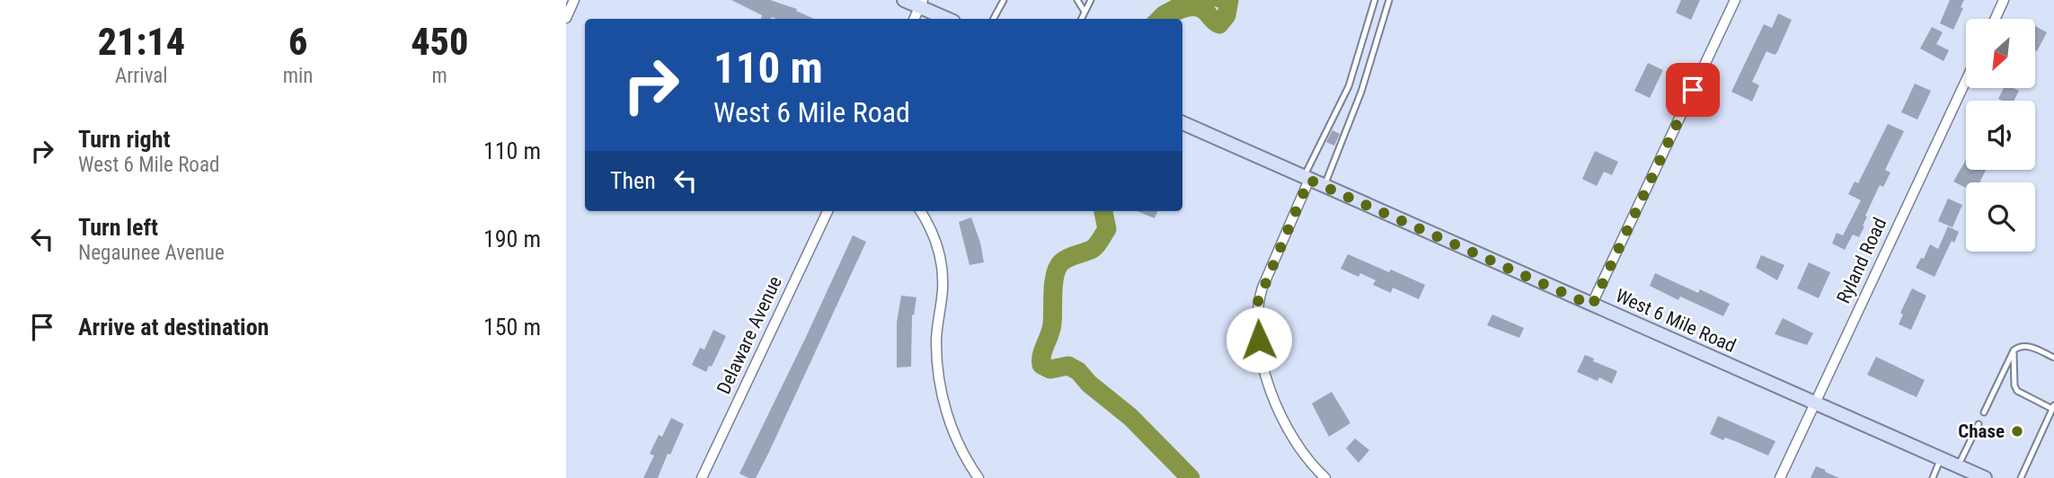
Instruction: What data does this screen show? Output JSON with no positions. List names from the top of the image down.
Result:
{
  "streets": {
    "main road": ["West 6 Mile Road"],
    "street": ["Ryland Road", "Delaware Avenue"]
  },
  "crossings": [
    ["Ryland Road", "West 6 Mile Road"]
  ],
  "places": ["Chase"],
  "north": "bottom left",
  "page": {
    "eta": [
      "21:14",
      "Arrival",
      "6",
      "min",
      "450",
      "m"
    ],
    "turn": ["110 m", "West 6 Mile Road"],
    "list": [
      {
        "name": "Turn right",
        "note": "West 6 Mile Road",
        "value": "110 m"
      },
      {
        "name": "Turn left",
        "note": "Negaunee Avenue",
        "value": "190 m"
      },
      {
        "name": "Arrive at destination",
        "value": "150 m"
      }
    ],
    "then": "Then"
  }
}
